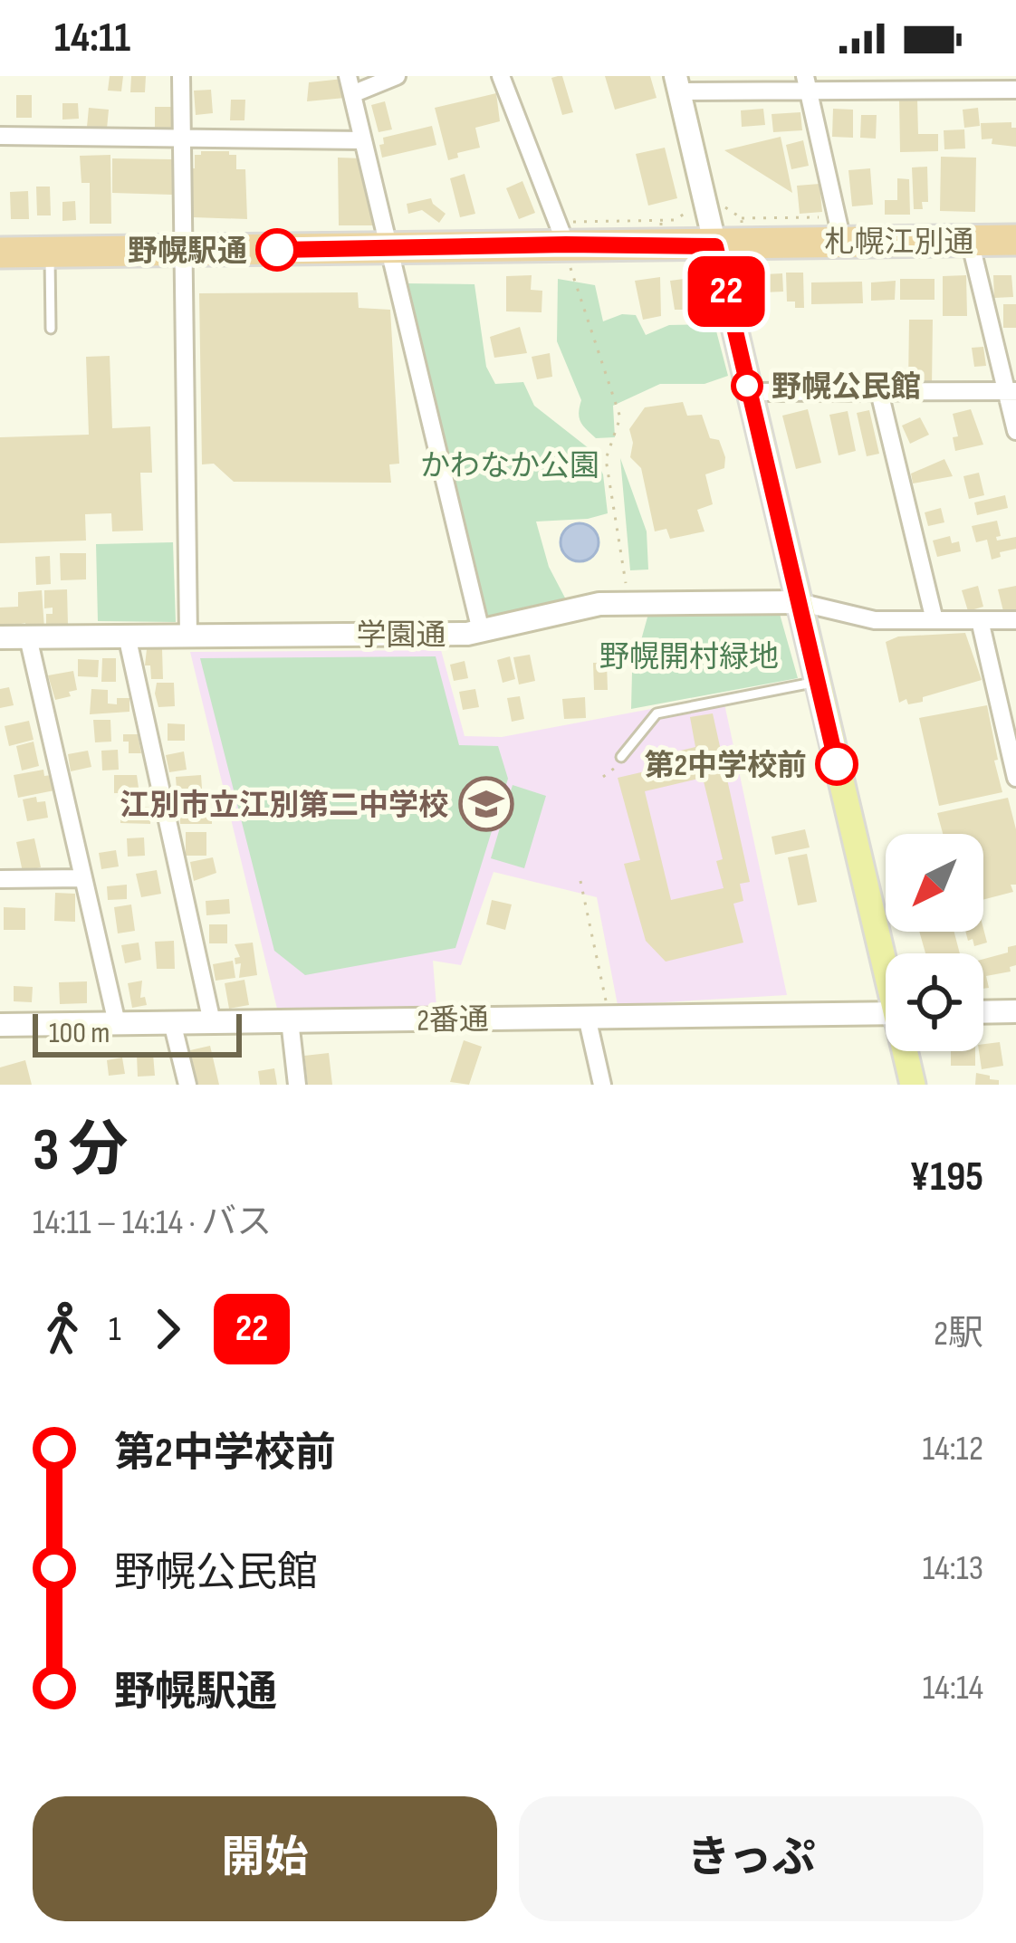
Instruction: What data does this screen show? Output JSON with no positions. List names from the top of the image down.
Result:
{
  "streets": {
    "highway": ["札幌江別通"],
    "street": ["学園通", "2番通"]
  },
  "parks": ["かわなか公園", "野幌開村緑地"],
  "places": {
    "other": ["野幌駅通", "野幌公民館", "第2中学校前"],
    "school or university": ["江別市立江別第二中学校"]
  },
  "lines": ["bus line 22"],
  "scale_bar": "100 m",
  "north": "bottom left",
  "page": {
    "status": "14:11",
    "on_map": "22",
    "scale": "100 m",
    "heading": ["3 分", "14:11 – 14:14 · バス", "¥195"],
    "legs": ["1", "22", "2駅"],
    "list": [
      {
        "name": "第2中学校前",
        "value": "14:12"
      },
      {
        "name": "野幌公民館",
        "value": "14:13"
      },
      {
        "name": "野幌駅通",
        "value": "14:14"
      }
    ],
    "buttons": ["開始", "きっぷ"]
  }
}
